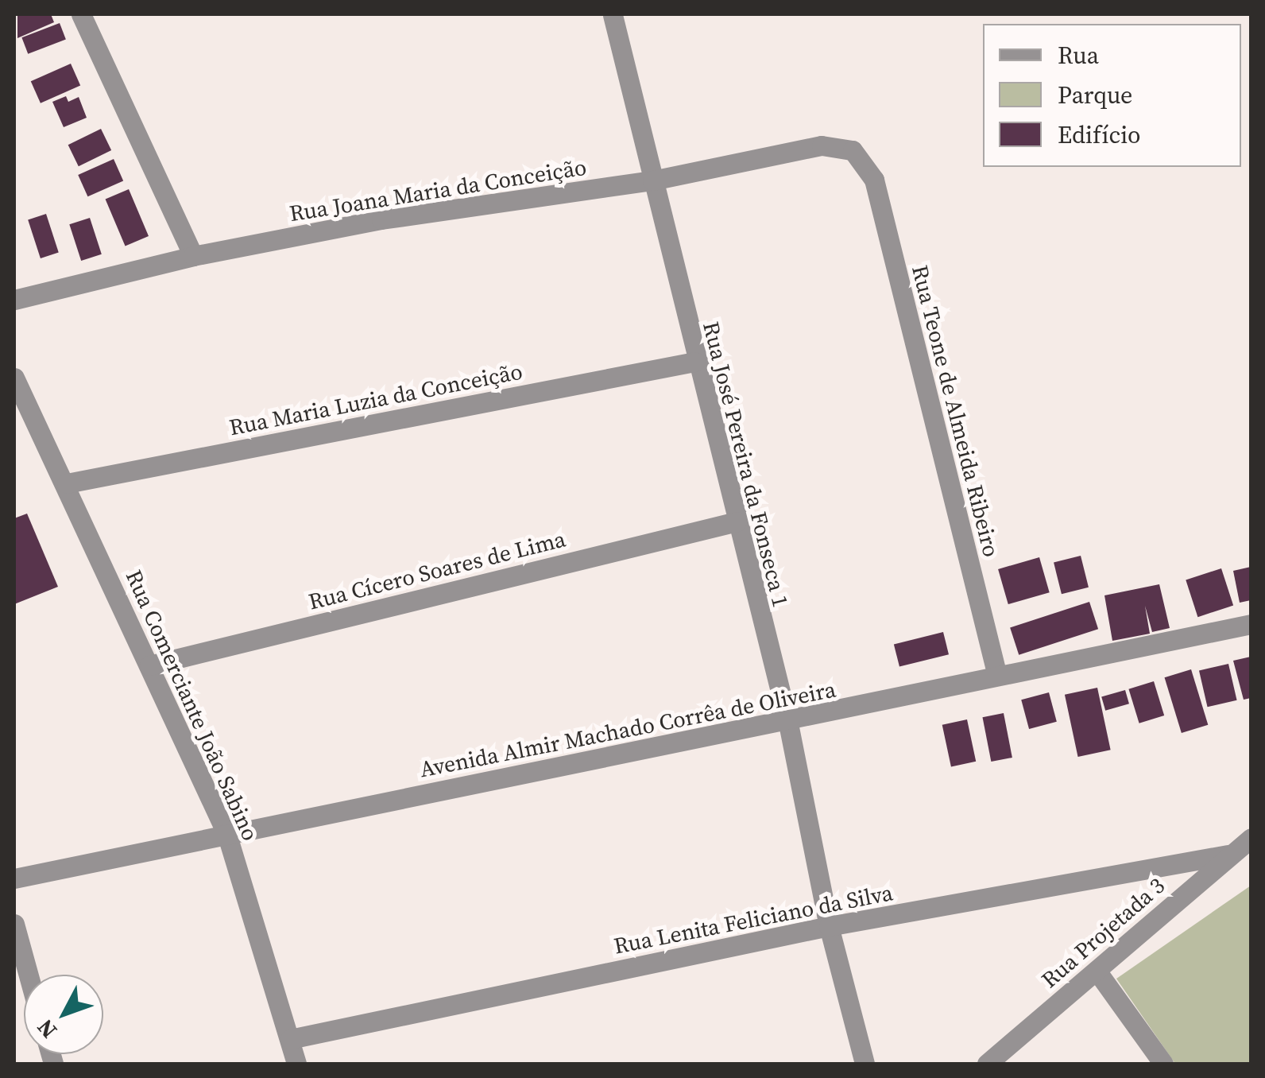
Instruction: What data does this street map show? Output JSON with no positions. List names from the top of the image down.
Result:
{
  "streets": {
    "street": [
      "Rua Joana Maria da Conceição",
      "Rua Maria Luzia da Conceição",
      "Rua Teone de Almeida Ribeiro",
      "Rua José Pereira da Fonseca 1",
      "Rua Cícero Soares de Lima",
      "Rua Comerciante João Sabino",
      "Avenida Almir Machado Corrêa de Oliveira",
      "Rua Lenita Feliciano da Silva",
      "Rua Projetada 3"
    ]
  },
  "crossings": [
    ["Rua Joana Maria da Conceição", "Rua Teone de Almeida Ribeiro"],
    ["Rua Joana Maria da Conceição", "Rua José Pereira da Fonseca 1"],
    ["Rua Maria Luzia da Conceição", "Rua José Pereira da Fonseca 1"],
    ["Rua Maria Luzia da Conceição", "Rua Comerciante João Sabino"],
    ["Rua Teone de Almeida Ribeiro", "Avenida Almir Machado Corrêa de Oliveira"],
    ["Rua José Pereira da Fonseca 1", "Rua Cícero Soares de Lima"],
    ["Rua José Pereira da Fonseca 1", "Avenida Almir Machado Corrêa de Oliveira"],
    ["Rua José Pereira da Fonseca 1", "Rua Lenita Feliciano da Silva"],
    ["Rua Cícero Soares de Lima", "Rua Comerciante João Sabino"],
    ["Rua Comerciante João Sabino", "Avenida Almir Machado Corrêa de Oliveira"],
    ["Rua Comerciante João Sabino", "Rua Lenita Feliciano da Silva"],
    ["Rua Lenita Feliciano da Silva", "Rua Projetada 3"]
  ],
  "legend": ["Rua", "Parque", "Edifício"],
  "north": "bottom left"
}
